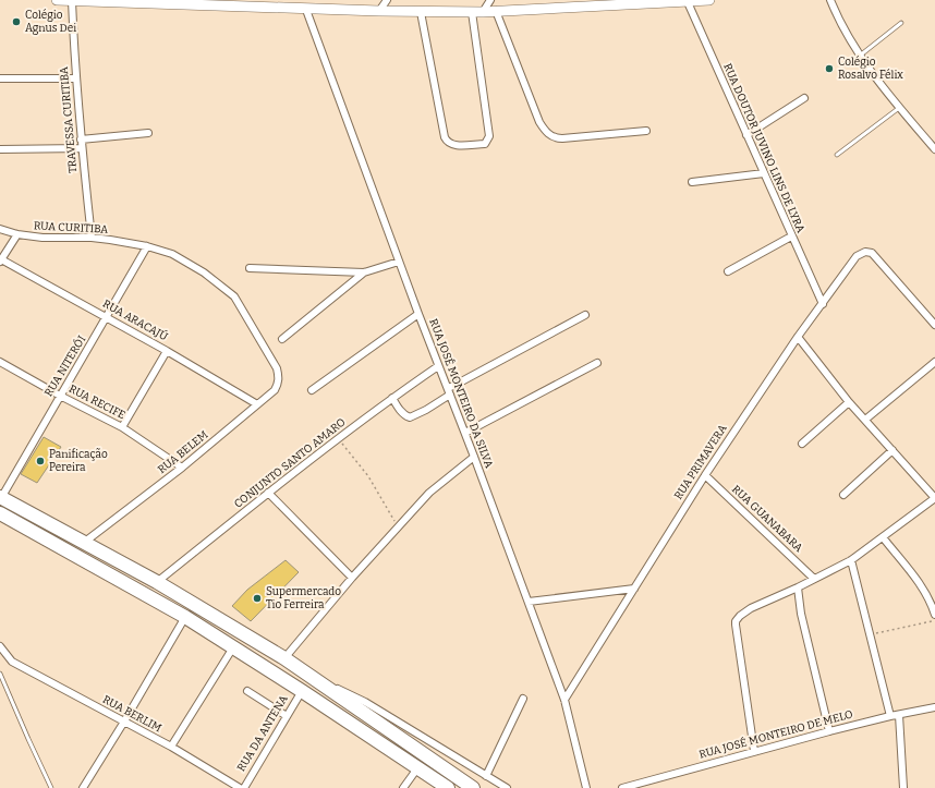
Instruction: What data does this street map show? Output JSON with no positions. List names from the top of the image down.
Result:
{
  "streets": {
    "street": [
      "TRAVESSA CURITIBA",
      "RUA DOUTOR JUVINO LINS DE LYRA",
      "RUA CURITIBA",
      "RUA ARACAJÚ",
      "RUA NITERÓI",
      "RUA JOSÉ MONTEIRO DA SILVA",
      "RUA RECIFE",
      "RUA BELEM",
      "RUA PRIMAVERA",
      "CONJUNTO SANTO AMARO",
      "RUA GUANABARA",
      "RUA BERLIM",
      "RUA DA ANTENA",
      "RUA JOSÉ MONTEIRO DE MELO"
    ]
  },
  "crossings": [
    ["TRAVESSA CURITIBA", "RUA CURITIBA"],
    ["RUA DOUTOR JUVINO LINS DE LYRA", "RUA PRIMAVERA"],
    ["RUA CURITIBA", "RUA NITERÓI"],
    ["RUA CURITIBA", "RUA BELEM"],
    ["RUA ARACAJÚ", "RUA NITERÓI"],
    ["RUA ARACAJÚ", "RUA BELEM"],
    ["RUA NITERÓI", "RUA RECIFE"],
    ["RUA JOSÉ MONTEIRO DA SILVA", "RUA PRIMAVERA"],
    ["RUA JOSÉ MONTEIRO DA SILVA", "CONJUNTO SANTO AMARO"],
    ["RUA RECIFE", "RUA BELEM"],
    ["RUA PRIMAVERA", "RUA GUANABARA"]
  ],
  "places": [
    "Colégio Agnus Dei",
    "Colégio Rosalvo Félix",
    "Panificação Pereira",
    "Supermercado Tio Ferreira"
  ]
}
